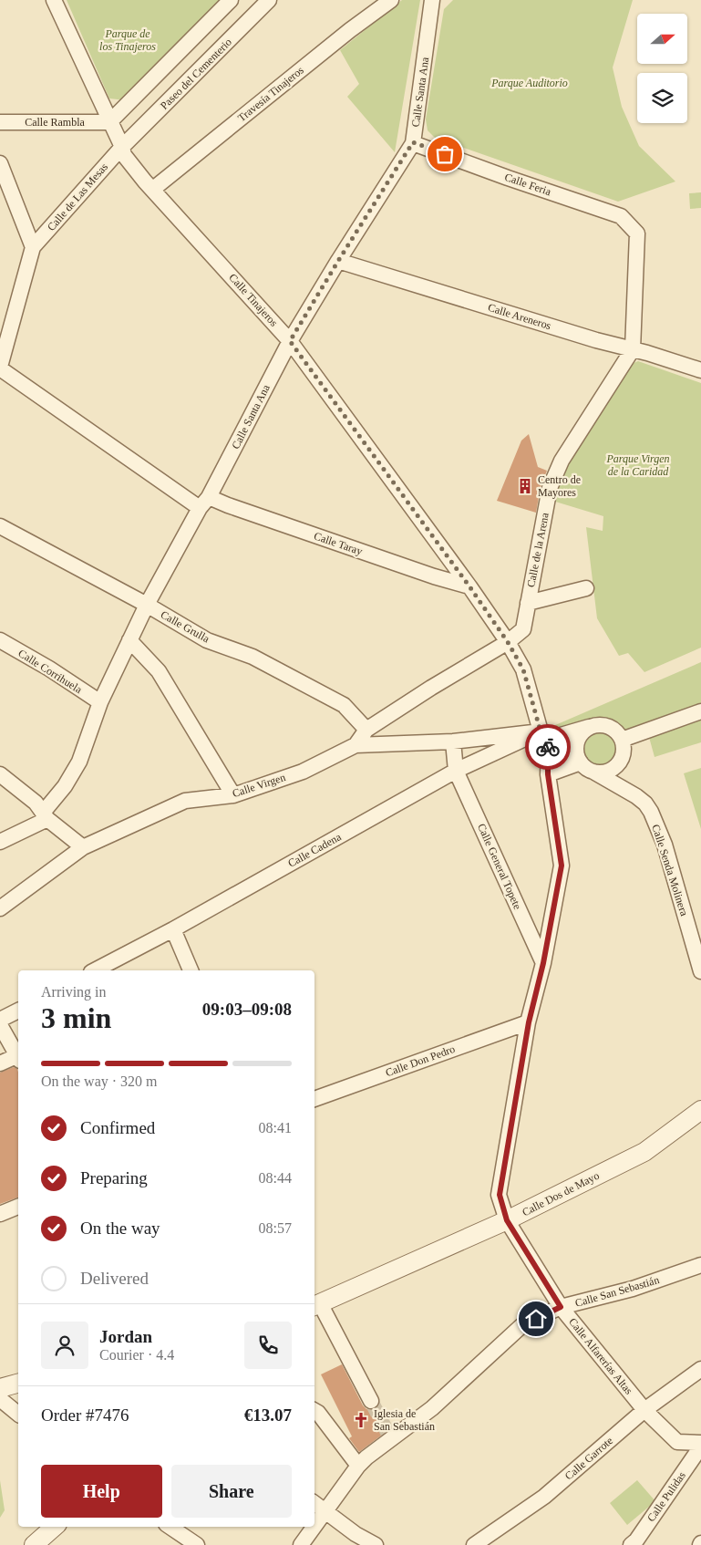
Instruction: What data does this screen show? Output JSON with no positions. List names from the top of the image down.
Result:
{
  "streets": {
    "street": [
      "Paseo del Cementerio",
      "Calle Santa Ana",
      "Travesía Tinajeros",
      "Calle Rambla",
      "Calle Feria",
      "Calle de Las Mesas",
      "Calle Tinajeros",
      "Calle Areneros",
      "Calle Taray",
      "Calle de la Arena",
      "Calle Grulla",
      "Calle Corrihuela",
      "Calle Virgen",
      "Calle Cadena",
      "Calle General Topete",
      "Calle Senda Molinera",
      "Calle Don Pedro",
      "Calle Dos de Mayo",
      "Calle San Sebastián",
      "Calle Alfarerías Altas",
      "Calle Garrote",
      "Calle Pulidas"
    ]
  },
  "crossings": [
    ["Paseo del Cementerio", "Calle de Las Mesas"],
    ["Paseo del Cementerio", "Calle Tinajeros"],
    ["Calle Santa Ana", "Calle Feria"],
    ["Calle Santa Ana", "Calle Tinajeros"],
    ["Calle Santa Ana", "Calle Areneros"],
    ["Calle Santa Ana", "Calle Taray"],
    ["Calle Santa Ana", "Calle Grulla"],
    ["Calle Santa Ana", "Calle Corrihuela"],
    ["Travesía Tinajeros", "Calle Tinajeros"],
    ["Calle Rambla", "Calle Tinajeros"],
    ["Calle Feria", "Calle Areneros"],
    ["Calle Feria", "Calle de la Arena"],
    ["Calle de Las Mesas", "Calle Tinajeros"],
    ["Calle de Las Mesas", "Calle Taray"],
    ["Calle Tinajeros", "Calle Taray"],
    ["Calle Tinajeros", "Calle de la Arena"],
    ["Calle Tinajeros", "Calle Virgen"],
    ["Calle Tinajeros", "Calle Cadena"],
    ["Calle Tinajeros", "Calle General Topete"],
    ["Calle Tinajeros", "Calle Don Pedro"],
    ["Calle Tinajeros", "Calle Dos de Mayo"],
    ["Calle Tinajeros", "Calle Alfarerías Altas"],
    ["Calle Areneros", "Calle de la Arena"],
    ["Calle de la Arena", "Calle Grulla"],
    ["Calle de la Arena", "Calle Virgen"],
    ["Calle Virgen", "Calle Cadena"],
    ["Calle Virgen", "Calle General Topete"],
    ["Calle Cadena", "Calle General Topete"],
    ["Calle Dos de Mayo", "Calle Alfarerías Altas"],
    ["Calle San Sebastián", "Calle Alfarerías Altas"],
    ["Calle Alfarerías Altas", "Calle Garrote"]
  ],
  "parks": ["Parque de los Tinajeros", "Parque Auditorio", "Parque Virgen de la Caridad"],
  "places": {
    "building": ["Centro de Mayores"],
    "church": ["Iglesia de San Sebastián"]
  },
  "north": "right",
  "page": {
    "heading": ["3 min", "Arriving in", "09:03–09:08"],
    "panel": [
      "Jordan",
      "Courier · 4.4",
      "Order #7476",
      "€13.07"
    ],
    "bar": "On the way · 320 m",
    "list": [
      ["Confirmed", "08:41"],
      ["Preparing", "08:44"],
      ["On the way", "08:57"],
      "Delivered"
    ],
    "buttons": ["Help", "Share"]
  }
}
